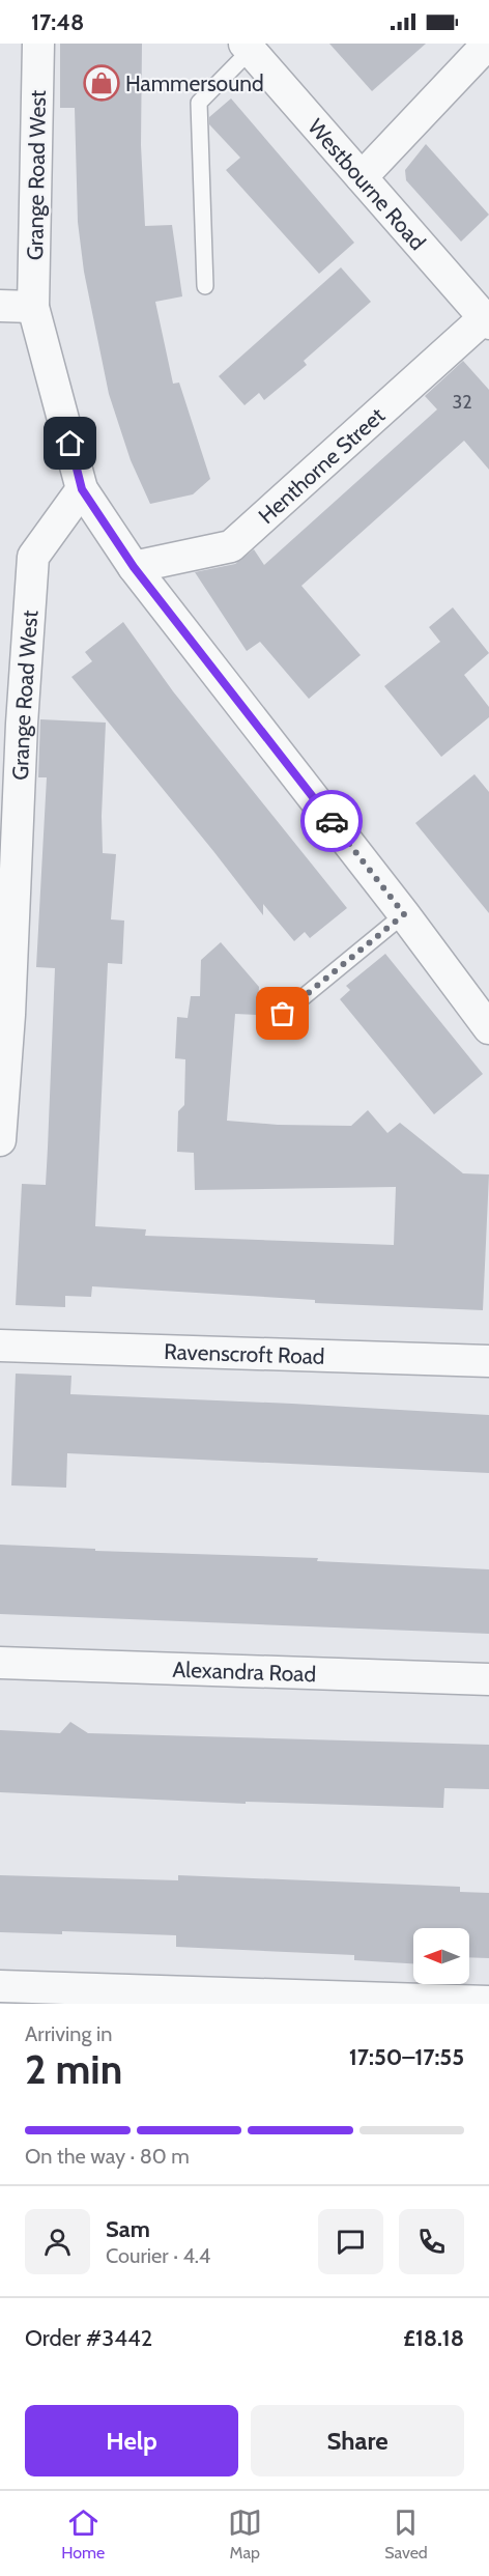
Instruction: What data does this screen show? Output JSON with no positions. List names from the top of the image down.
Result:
{
  "streets": {
    "street": [
      "Grange Road West",
      "Westbourne Road",
      "Henthorne Street",
      "Ravenscroft Road",
      "Alexandra Road"
    ]
  },
  "crossings": [
    ["Grange Road West", "Henthorne Street"],
    ["Westbourne Road", "Henthorne Street"]
  ],
  "places": {
    "shop": ["Hammersound"]
  },
  "house_numbers": ["32"],
  "north": "left",
  "page": {
    "status": "17:48",
    "heading": ["2 min", "Arriving in", "17:50–17:55"],
    "panel": [
      "Sam",
      "Courier · 4.4",
      "Order #3442",
      "£18.18"
    ],
    "bar": "On the way · 80 m",
    "buttons": ["Help", "Share"],
    "tabs": ["Home", "Map", "Saved"]
  }
}
